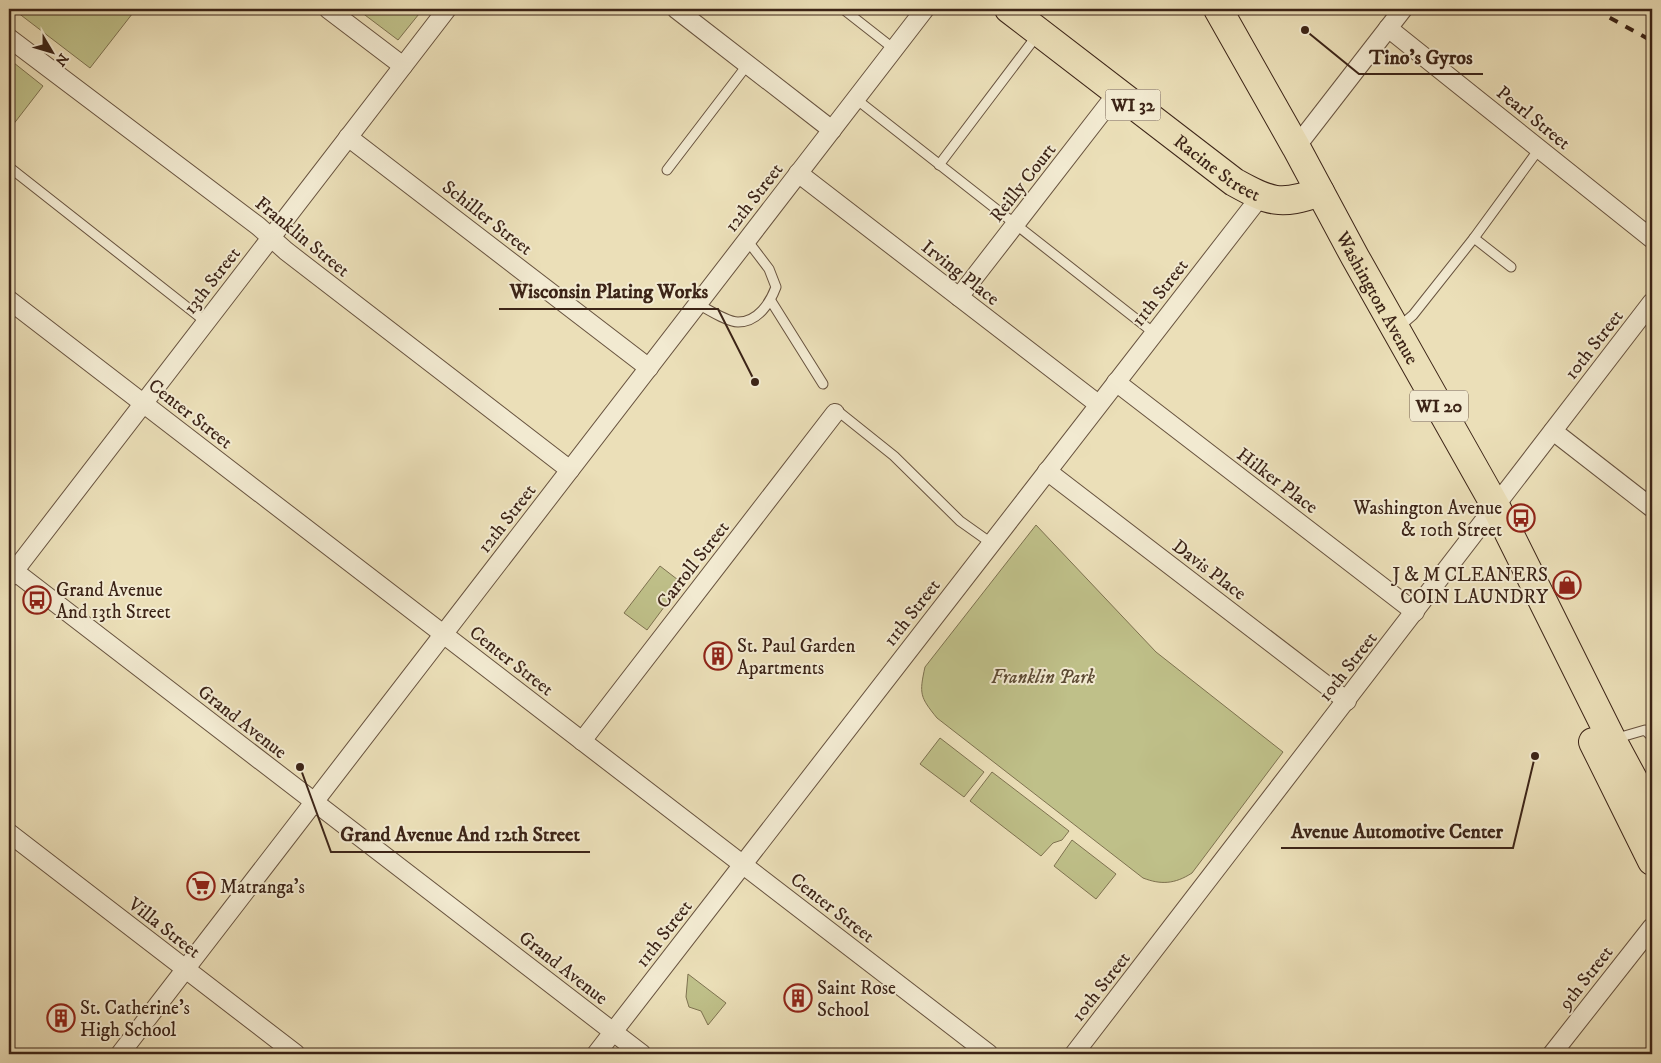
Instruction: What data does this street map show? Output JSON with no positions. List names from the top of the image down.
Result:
{
  "streets": {
    "main road": [
      "WI 32",
      "Racine Street",
      "Washington Avenue",
      "WI 20"
    ],
    "street": [
      "Pearl Street",
      "Reilly Court",
      "12th Street",
      "Schiller Street",
      "Franklin Street",
      "Irving Place",
      "13th Street",
      "11th Street",
      "10th Street",
      "Center Street",
      "Hilker Place",
      "Carroll Street",
      "Davis Place",
      "Grand Avenue",
      "Villa Street",
      "9th Street"
    ]
  },
  "crossings": [
    ["Racine Street", "Reilly Court"],
    ["Racine Street", "11th Street"],
    ["Racine Street", "Washington Avenue"],
    ["Reilly Court", "Irving Place"],
    ["12th Street", "Schiller Street"],
    ["12th Street", "Franklin Street"],
    ["12th Street", "Irving Place"],
    ["12th Street", "Center Street"],
    ["12th Street", "Grand Avenue"],
    ["12th Street", "Villa Street"],
    ["Schiller Street", "13th Street"],
    ["Franklin Street", "13th Street"],
    ["Irving Place", "11th Street"],
    ["13th Street", "Center Street"],
    ["13th Street", "Grand Avenue"],
    ["11th Street", "Center Street"],
    ["11th Street", "Hilker Place"],
    ["11th Street", "Davis Place"],
    ["11th Street", "Grand Avenue"],
    ["Washington Avenue", "10th Street"],
    ["10th Street", "Hilker Place"],
    ["10th Street", "Davis Place"],
    ["Center Street", "Carroll Street"]
  ],
  "parks": ["Franklin Park"],
  "places": {
    "other": [
      "Tino's Gyros",
      "Wisconsin Plating Works",
      "Avenue Automotive Center",
      "Grand Avenue And 12th Street"
    ],
    "bus stop": ["Washington Avenue & 10th Street", "Grand Avenue And 13th Street"],
    "shop": ["J & M CLEANERS COIN LAUNDRY"],
    "building": ["St. Paul Garden Apartments", "Saint Rose School", "St. Catherine's High School"],
    "supermarket": ["Matranga's"]
  },
  "north": "bottom right"
}
